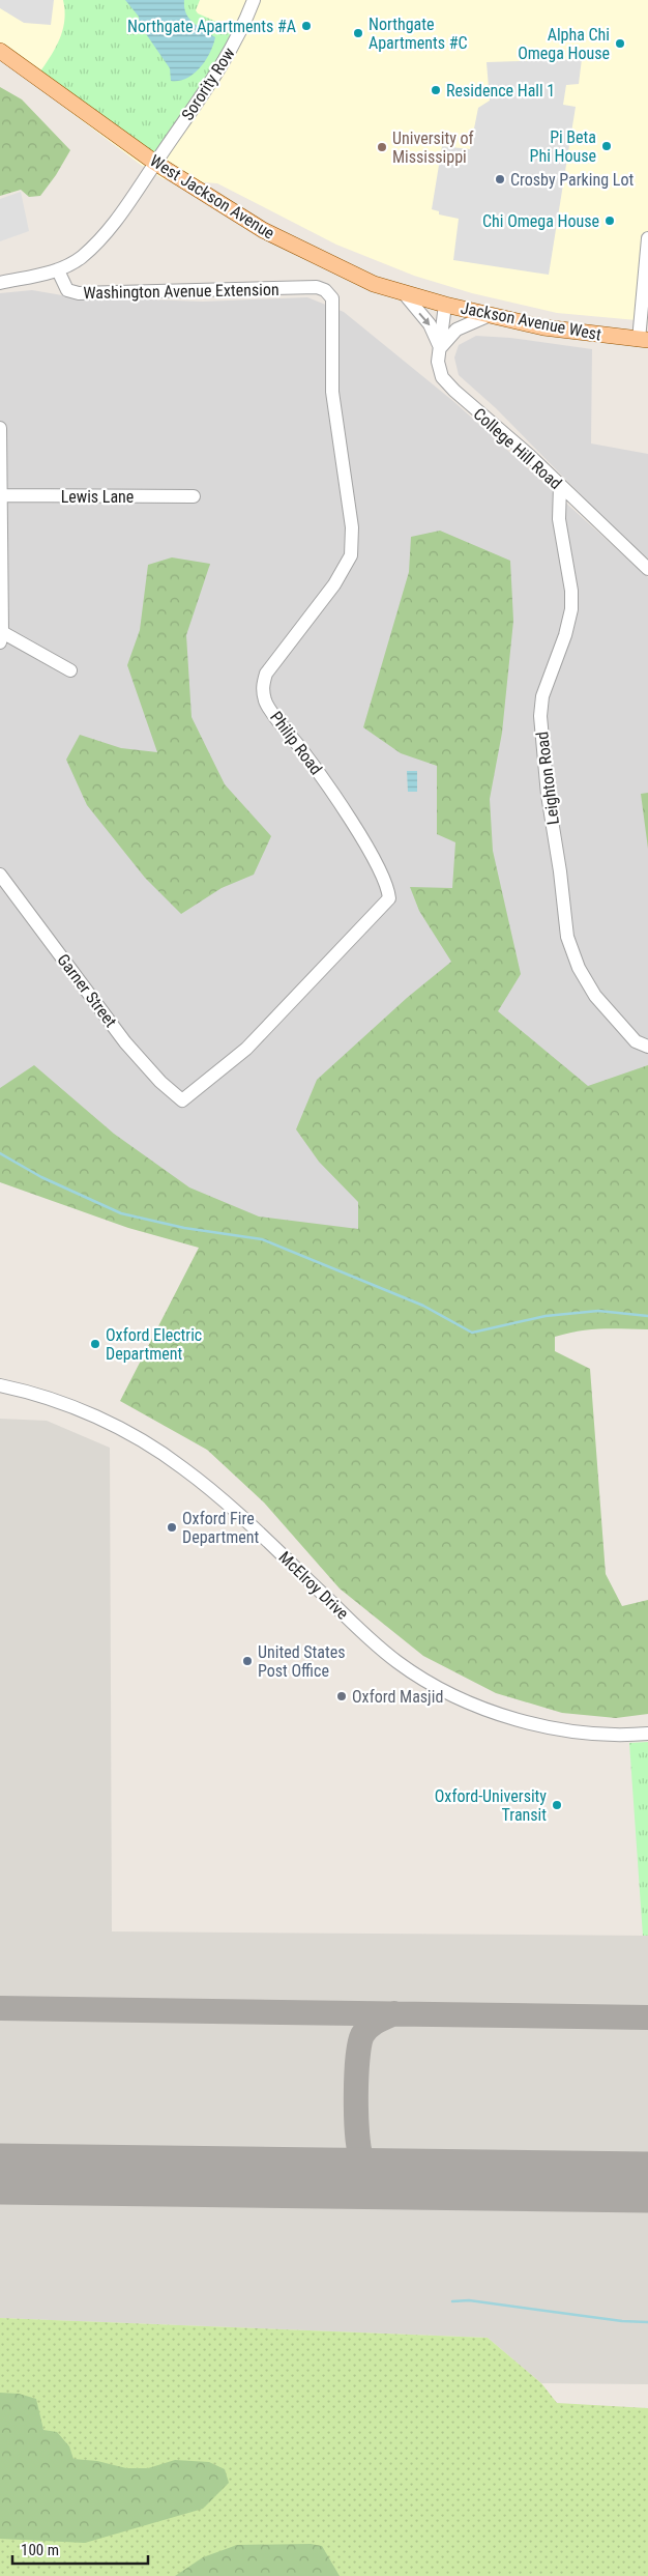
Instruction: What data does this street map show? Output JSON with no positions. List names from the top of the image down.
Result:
{
  "streets": {
    "main road": ["West Jackson Avenue", "Jackson Avenue West"],
    "street": [
      "Sorority Row",
      "Washington Avenue Extension",
      "College Hill Road",
      "Lewis Lane",
      "Philip Road",
      "Leighton Road",
      "Garner Street",
      "McElroy Drive"
    ]
  },
  "crossings": [
    ["Sorority Row", "West Jackson Avenue"],
    ["Sorority Row", "Washington Avenue Extension"],
    ["West Jackson Avenue", "Jackson Avenue West"],
    ["West Jackson Avenue", "College Hill Road"],
    ["Washington Avenue Extension", "Philip Road"],
    ["Jackson Avenue West", "College Hill Road"],
    ["College Hill Road", "Leighton Road"],
    ["Philip Road", "Garner Street"]
  ],
  "places": [
    "Northgate Apartments #A",
    "Northgate Apartments #C",
    "Alpha Chi Omega House",
    "Residence Hall 1",
    "Pi Beta Phi House",
    "University of Mississippi",
    "Crosby Parking Lot",
    "Chi Omega House",
    "Oxford Electric Department",
    "Oxford Fire Department",
    "United States Post Office",
    "Oxford Masjid",
    "Oxford-University Transit"
  ],
  "scale_bar": "100 m"
}
